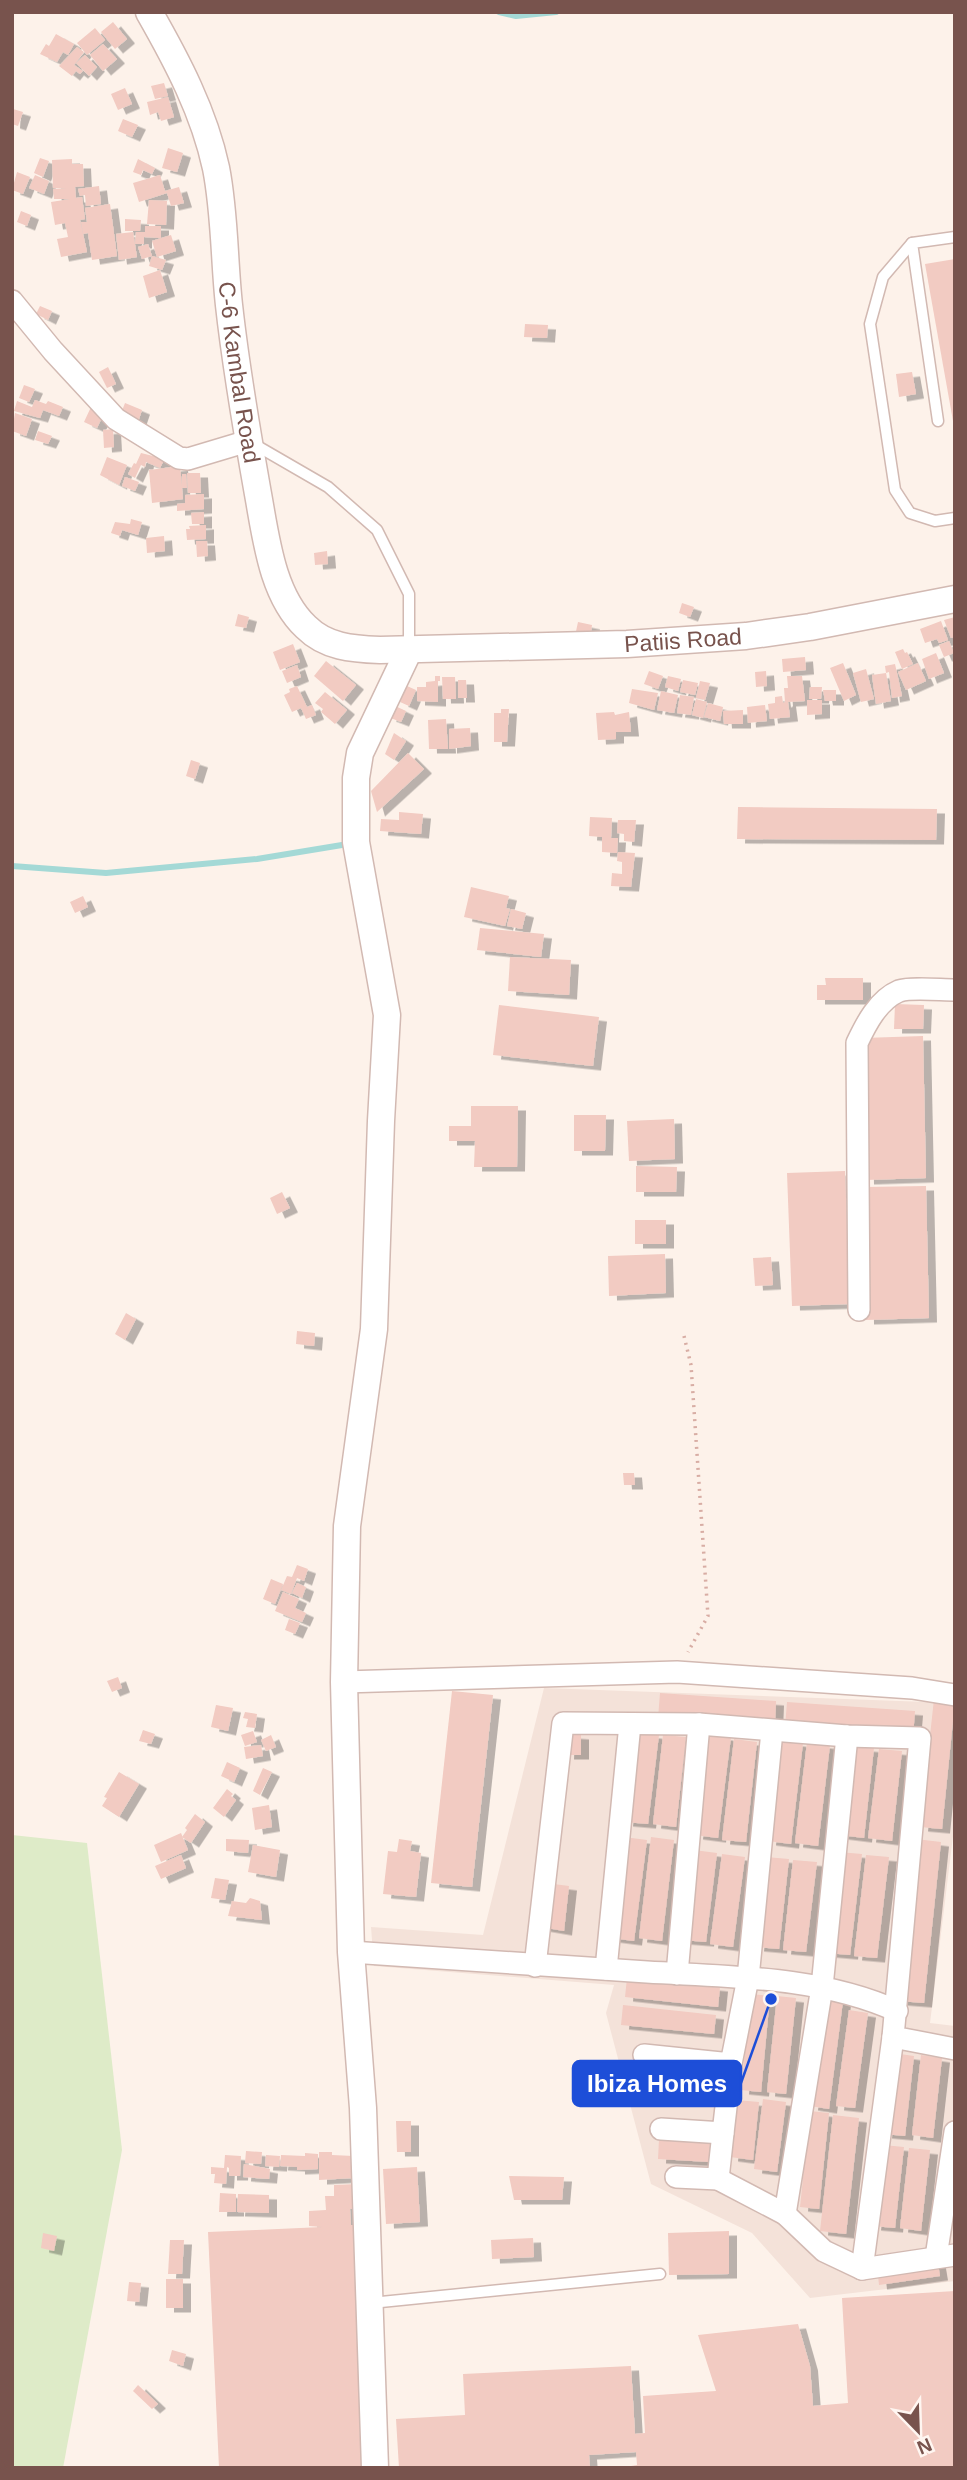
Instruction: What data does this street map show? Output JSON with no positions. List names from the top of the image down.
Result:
{
  "streets": {
    "street": ["C-6 Kambal Road", "Patiis Road"]
  },
  "crossings": [
    ["C-6 Kambal Road", "Patiis Road"]
  ],
  "places": ["Ibiza Homes"],
  "north": "bottom right"
}
